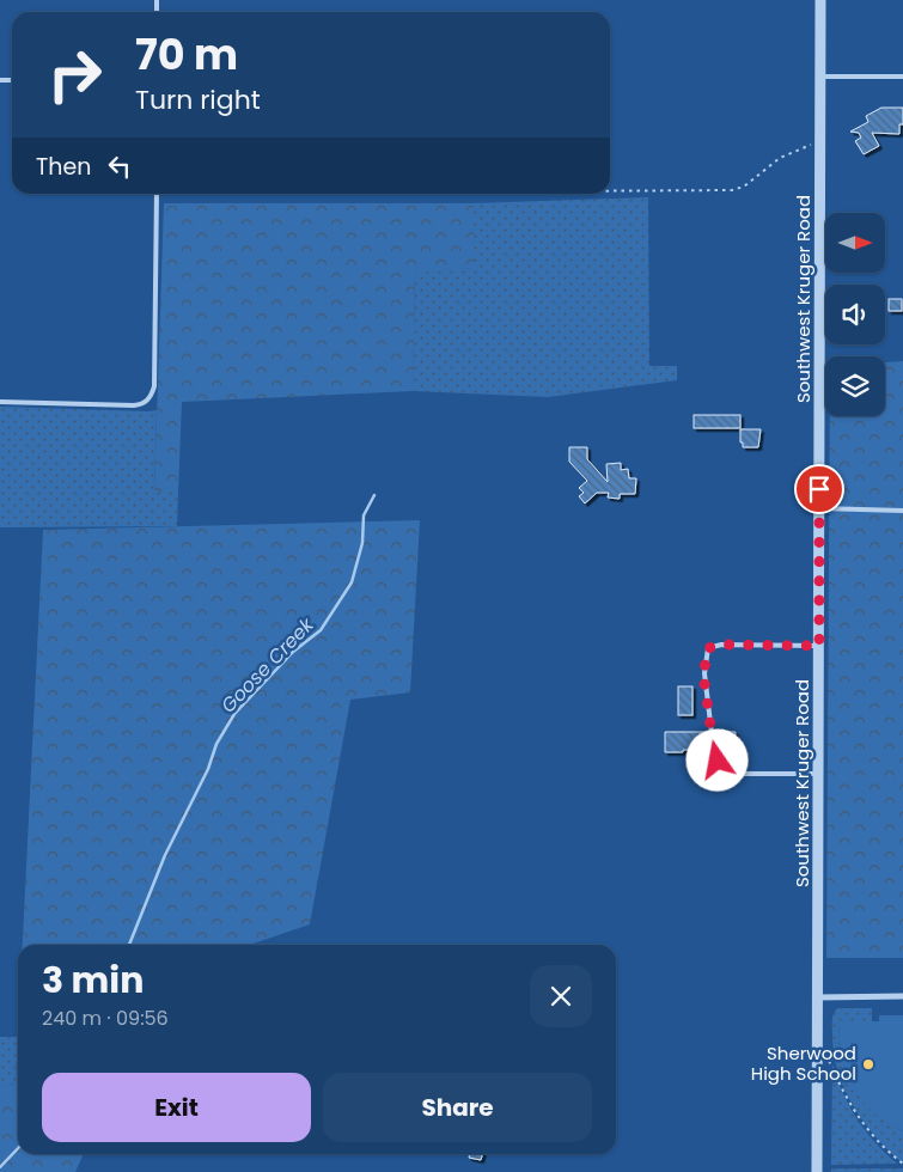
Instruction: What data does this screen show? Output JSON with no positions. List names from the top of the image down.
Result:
{
  "streets": {
    "street": ["Southwest Kruger Road"]
  },
  "water": ["Goose Creek"],
  "places": ["Sherwood High School"],
  "north": "right",
  "page": {
    "turn": ["70 m", "Turn right"],
    "then": "Then",
    "heading": ["3 min", "240 m · 09:56"],
    "buttons": ["Exit", "Share"]
  }
}
